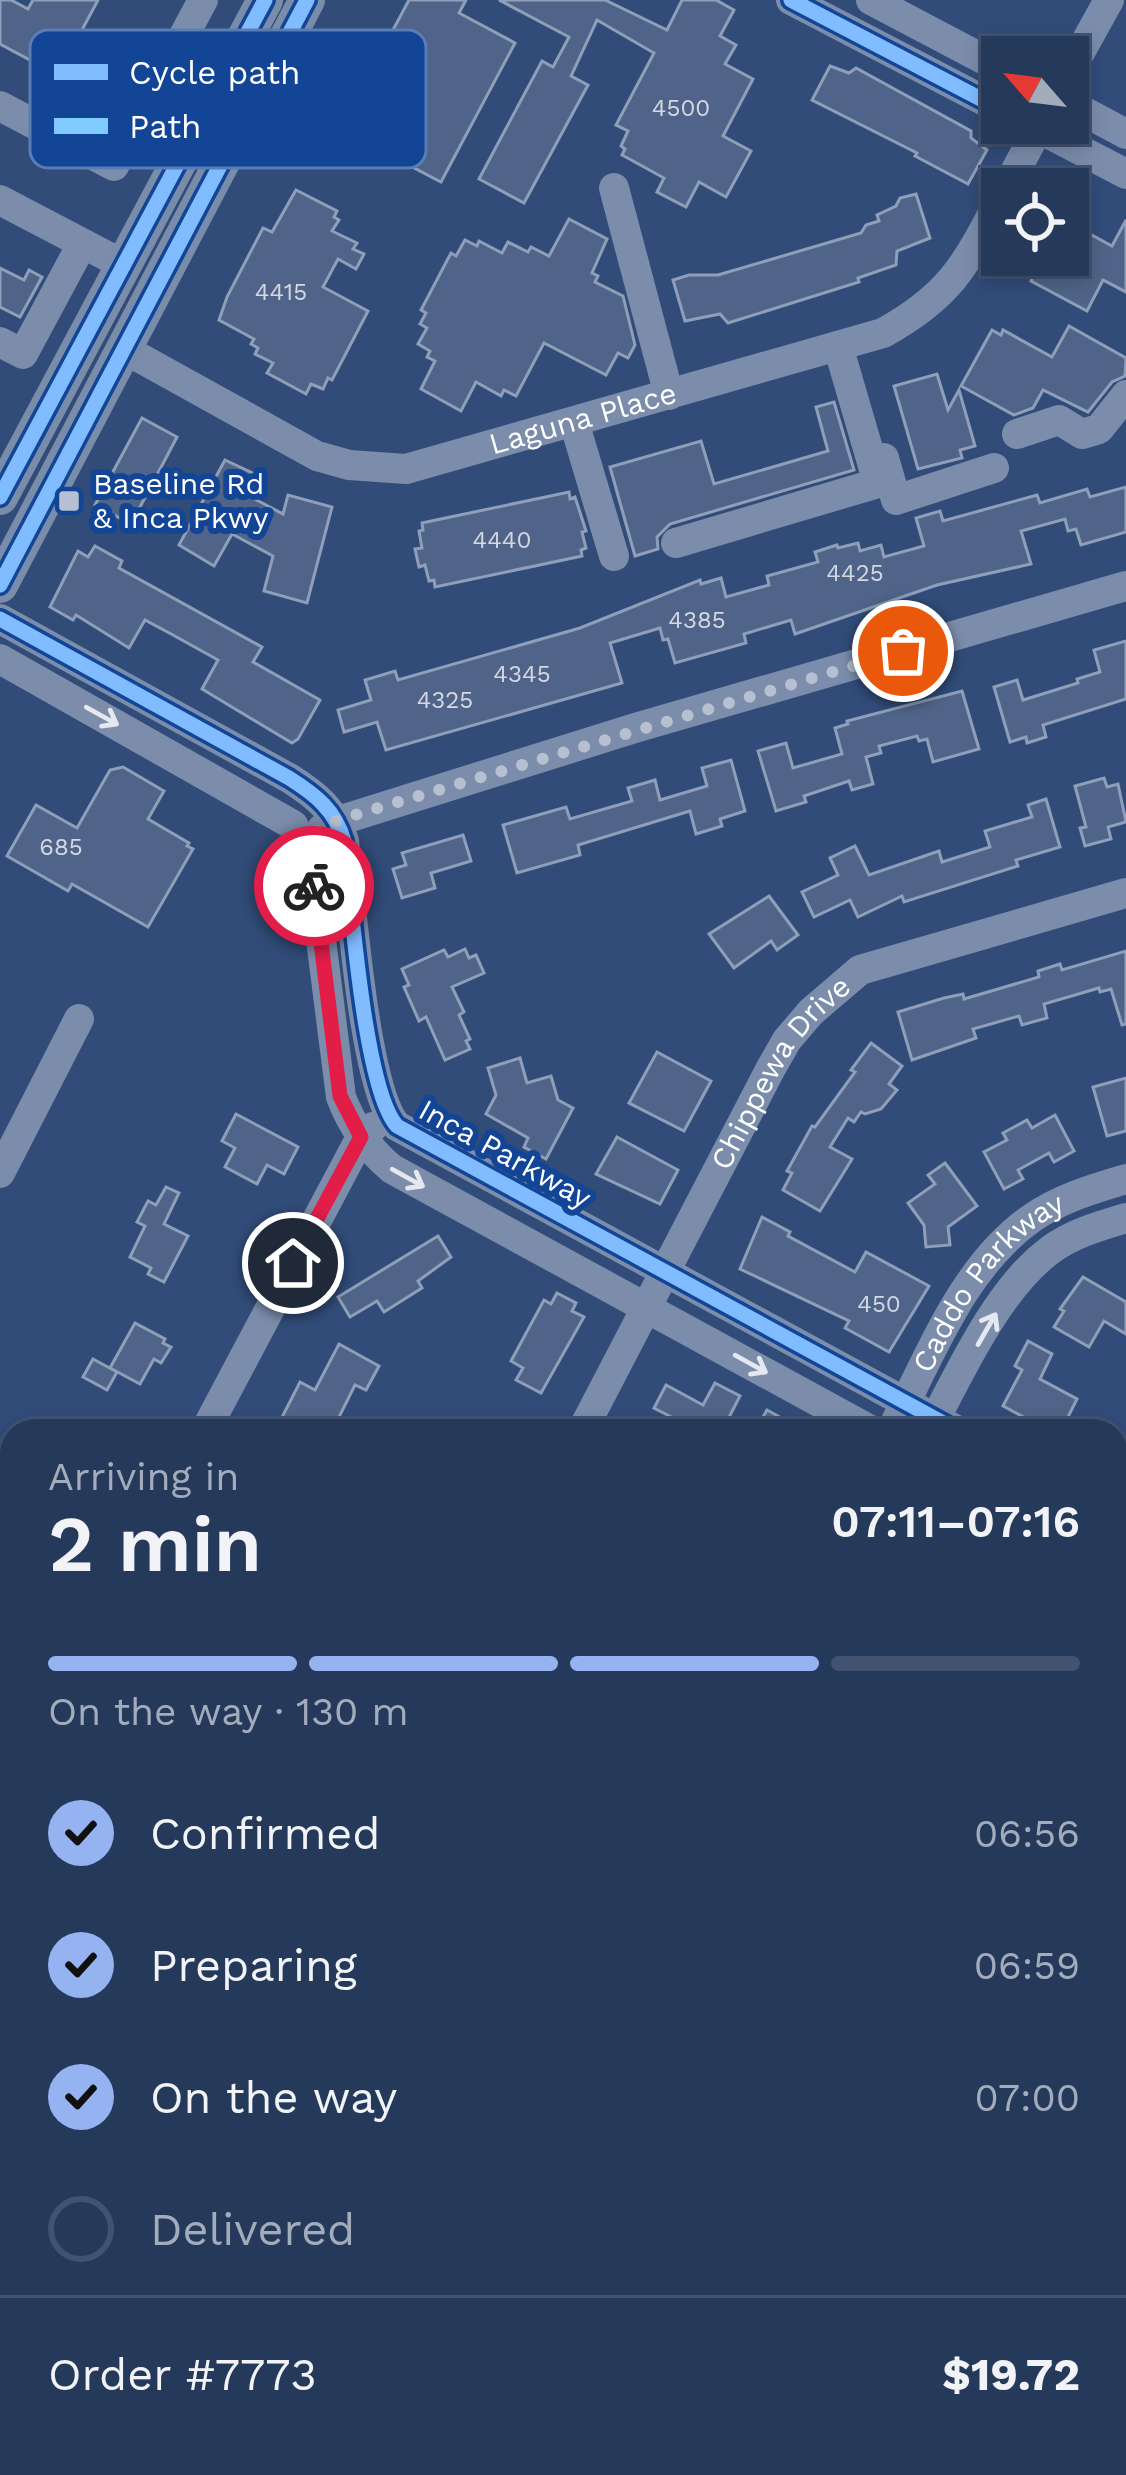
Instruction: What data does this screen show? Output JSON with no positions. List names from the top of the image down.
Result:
{
  "streets": {
    "street": [
      "Laguna Place",
      "Chippewa Drive",
      "Inca Parkway",
      "Caddo Parkway"
    ]
  },
  "crossings": [
    ["Chippewa Drive", "Inca Parkway"],
    ["Inca Parkway", "Caddo Parkway"]
  ],
  "places": {
    "transit": ["Baseline Rd & Inca Pkwy"]
  },
  "house_numbers": [
    "4500",
    "4415",
    "4440",
    "4425",
    "4385",
    "4345",
    "4325",
    "685",
    "450"
  ],
  "legend": ["Cycle path", "Path"],
  "north": "top left",
  "page": {
    "heading": ["2 min", "Arriving in", "07:11–07:16"],
    "panel": ["Order #7773", "$19.72"],
    "bar": "On the way · 130 m",
    "list": [
      ["Confirmed", "06:56"],
      ["Preparing", "06:59"],
      ["On the way", "07:00"],
      "Delivered"
    ]
  }
}
